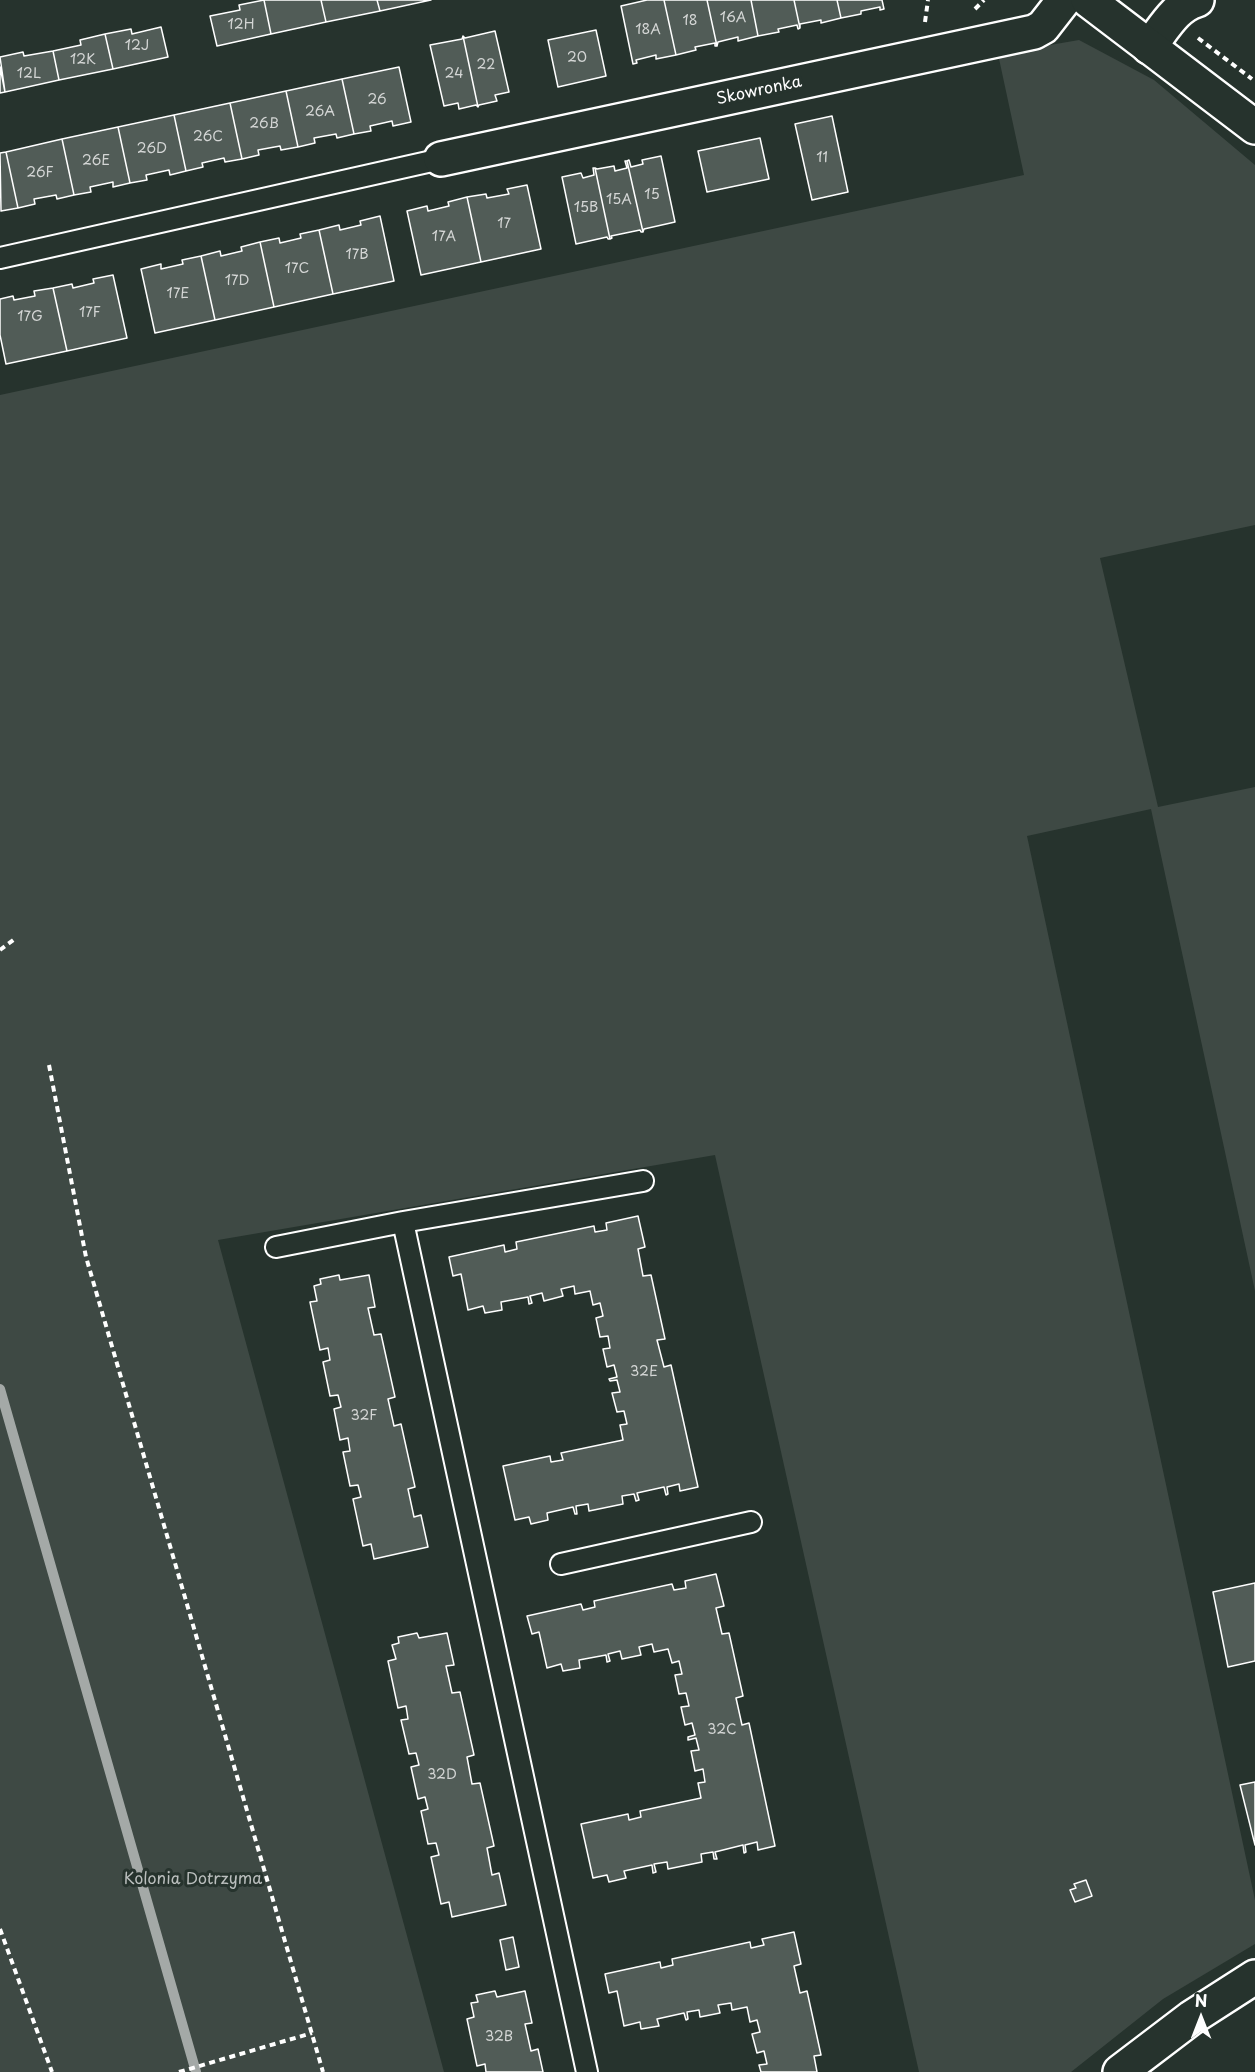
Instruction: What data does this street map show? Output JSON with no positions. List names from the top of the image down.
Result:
{
  "streets": {
    "street": ["Skowronka"]
  },
  "parks": ["Kolonia Dotrzyma"],
  "house_numbers": [
    "16A",
    "18",
    "12H",
    "18A",
    "12J",
    "20",
    "12K",
    "22",
    "12L",
    "24",
    "26",
    "26A",
    "26B",
    "26C",
    "26D",
    "11",
    "26E",
    "26F",
    "15",
    "15A",
    "15B",
    "17",
    "17A",
    "17B",
    "17C",
    "17D",
    "17E",
    "17F",
    "17G",
    "32E",
    "32F",
    "32C",
    "32D",
    "32B"
  ],
  "north": "top"
}
